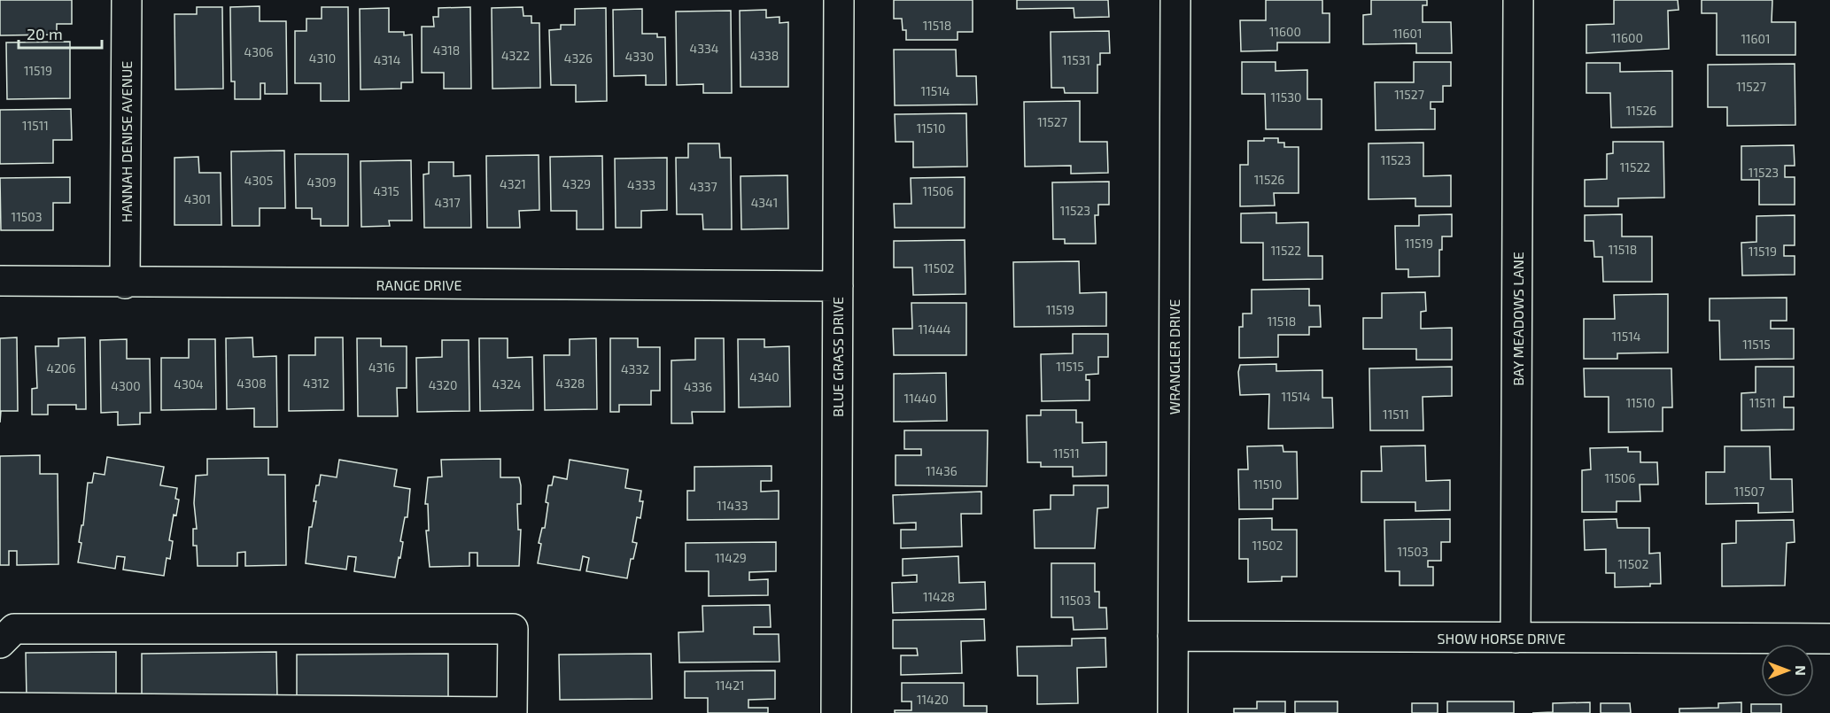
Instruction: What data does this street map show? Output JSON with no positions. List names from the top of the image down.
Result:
{
  "streets": {
    "street": [
      "HANNAH DENISE AVENUE",
      "RANGE DRIVE",
      "BAY MEADOWS LANE",
      "BLUE GRASS DRIVE",
      "WRANGLER DRIVE",
      "SHOW HORSE DRIVE"
    ]
  },
  "crossings": [
    ["HANNAH DENISE AVENUE", "RANGE DRIVE"],
    ["RANGE DRIVE", "BLUE GRASS DRIVE"],
    ["BAY MEADOWS LANE", "SHOW HORSE DRIVE"],
    ["WRANGLER DRIVE", "SHOW HORSE DRIVE"]
  ],
  "house_numbers": [
    "11518",
    "11600",
    "11601",
    "11600",
    "11601",
    "4334",
    "4318",
    "4306",
    "4322",
    "4338",
    "4330",
    "4310",
    "4326",
    "4314",
    "11531",
    "11519",
    "11527",
    "11514",
    "11527",
    "11530",
    "11526",
    "11527",
    "11511",
    "11510",
    "11523",
    "11522",
    "11523",
    "11526",
    "4305",
    "4309",
    "4321",
    "4329",
    "4333",
    "4337",
    "4315",
    "11506",
    "4301",
    "4317",
    "4341",
    "11523",
    "11503",
    "11519",
    "11518",
    "11522",
    "11519",
    "11502",
    "11519",
    "11518",
    "11444",
    "11514",
    "11515",
    "11515",
    "4316",
    "4206",
    "4332",
    "4340",
    "4308",
    "4312",
    "4328",
    "4304",
    "4324",
    "4320",
    "4300",
    "4336",
    "11514",
    "11440",
    "11510",
    "11511",
    "11511",
    "11511",
    "11436",
    "11506",
    "11510",
    "11507",
    "11433",
    "11502",
    "11503",
    "11429",
    "11502",
    "11428",
    "11503",
    "11421",
    "11420"
  ],
  "scale_bar": "20 m",
  "north": "right"
}
